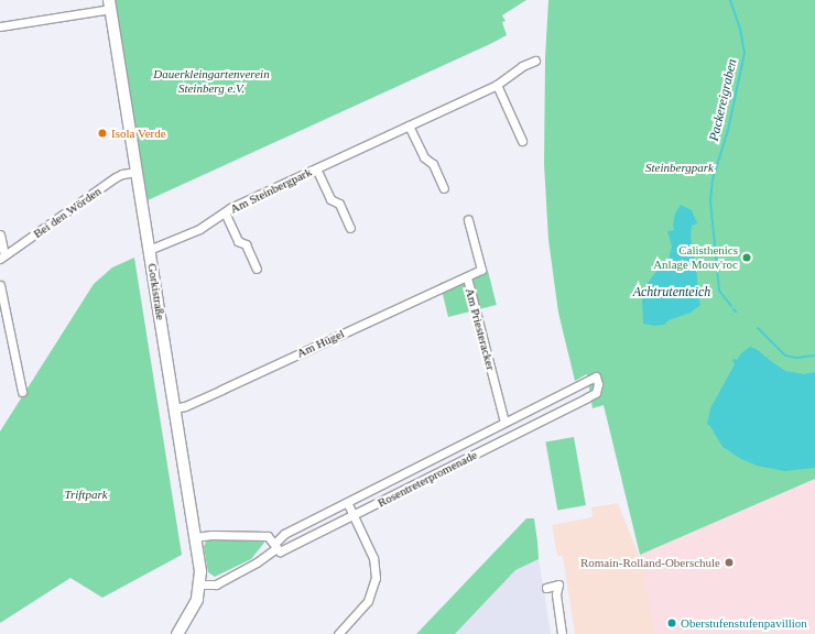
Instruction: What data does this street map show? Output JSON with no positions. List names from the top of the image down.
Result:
{
  "streets": {
    "main road": ["Gorkistraße"],
    "street": [
      "Am Steinbergpark",
      "Bei den Wörden",
      "Am Priesteracker",
      "Am Hügel",
      "Rosentreterpromenade"
    ]
  },
  "crossings": [
    ["Am Steinbergpark", "Gorkistraße"],
    ["Bei den Wörden", "Gorkistraße"],
    ["Gorkistraße", "Am Hügel"],
    ["Gorkistraße", "Rosentreterpromenade"],
    ["Am Priesteracker", "Am Hügel"],
    ["Am Priesteracker", "Rosentreterpromenade"]
  ],
  "water": ["Packereigraben", "Achtrutenteich"],
  "parks": ["Dauerkleingartenverein Steinberg e.V.", "Steinbergpark", "Triftpark"],
  "places": [
    "Isola Verde",
    "Calisthenics Anlage Mouv'roc",
    "Romain-Rolland-Oberschule",
    "Oberstufenstufenpavillion"
  ]
}
